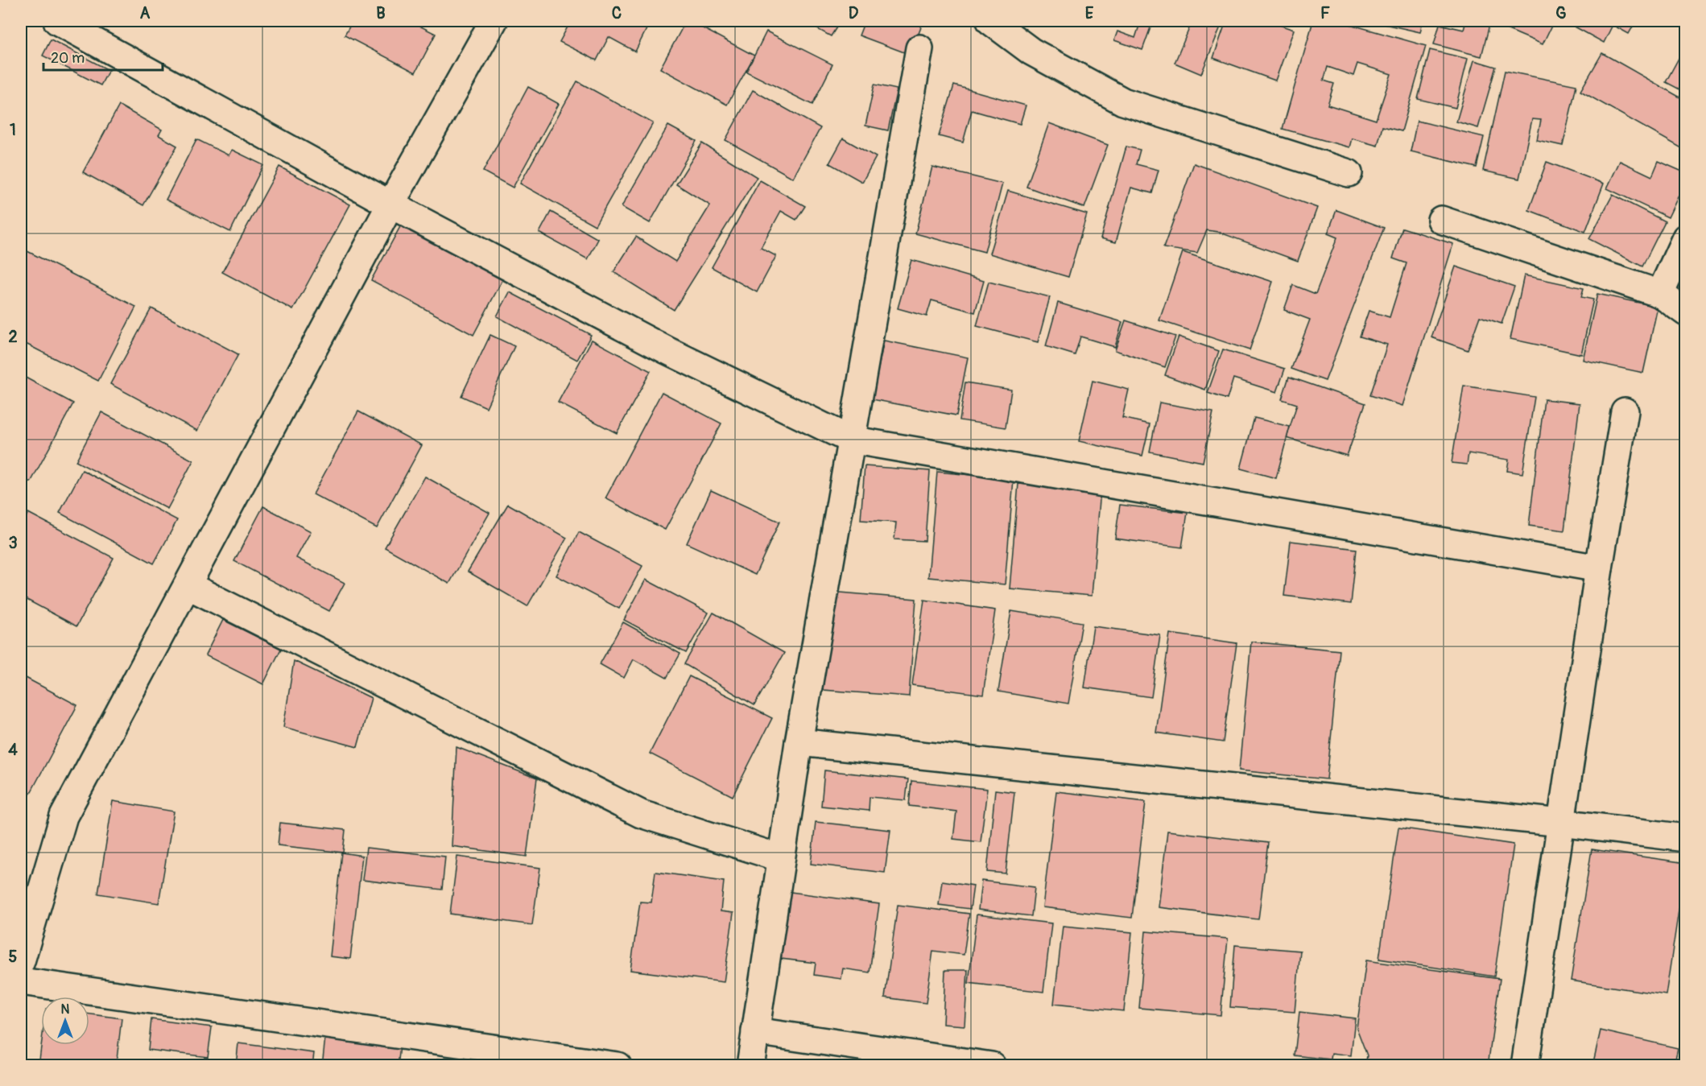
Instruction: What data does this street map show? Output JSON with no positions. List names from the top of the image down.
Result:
{
  "scale_bar": "20 m",
  "north": "top",
  "grid": {
    "columns": [
      "A",
      "B",
      "C",
      "D",
      "E",
      "F",
      "G"
    ],
    "rows": [
      "1",
      "2",
      "3",
      "4",
      "5"
    ]
  }
}
